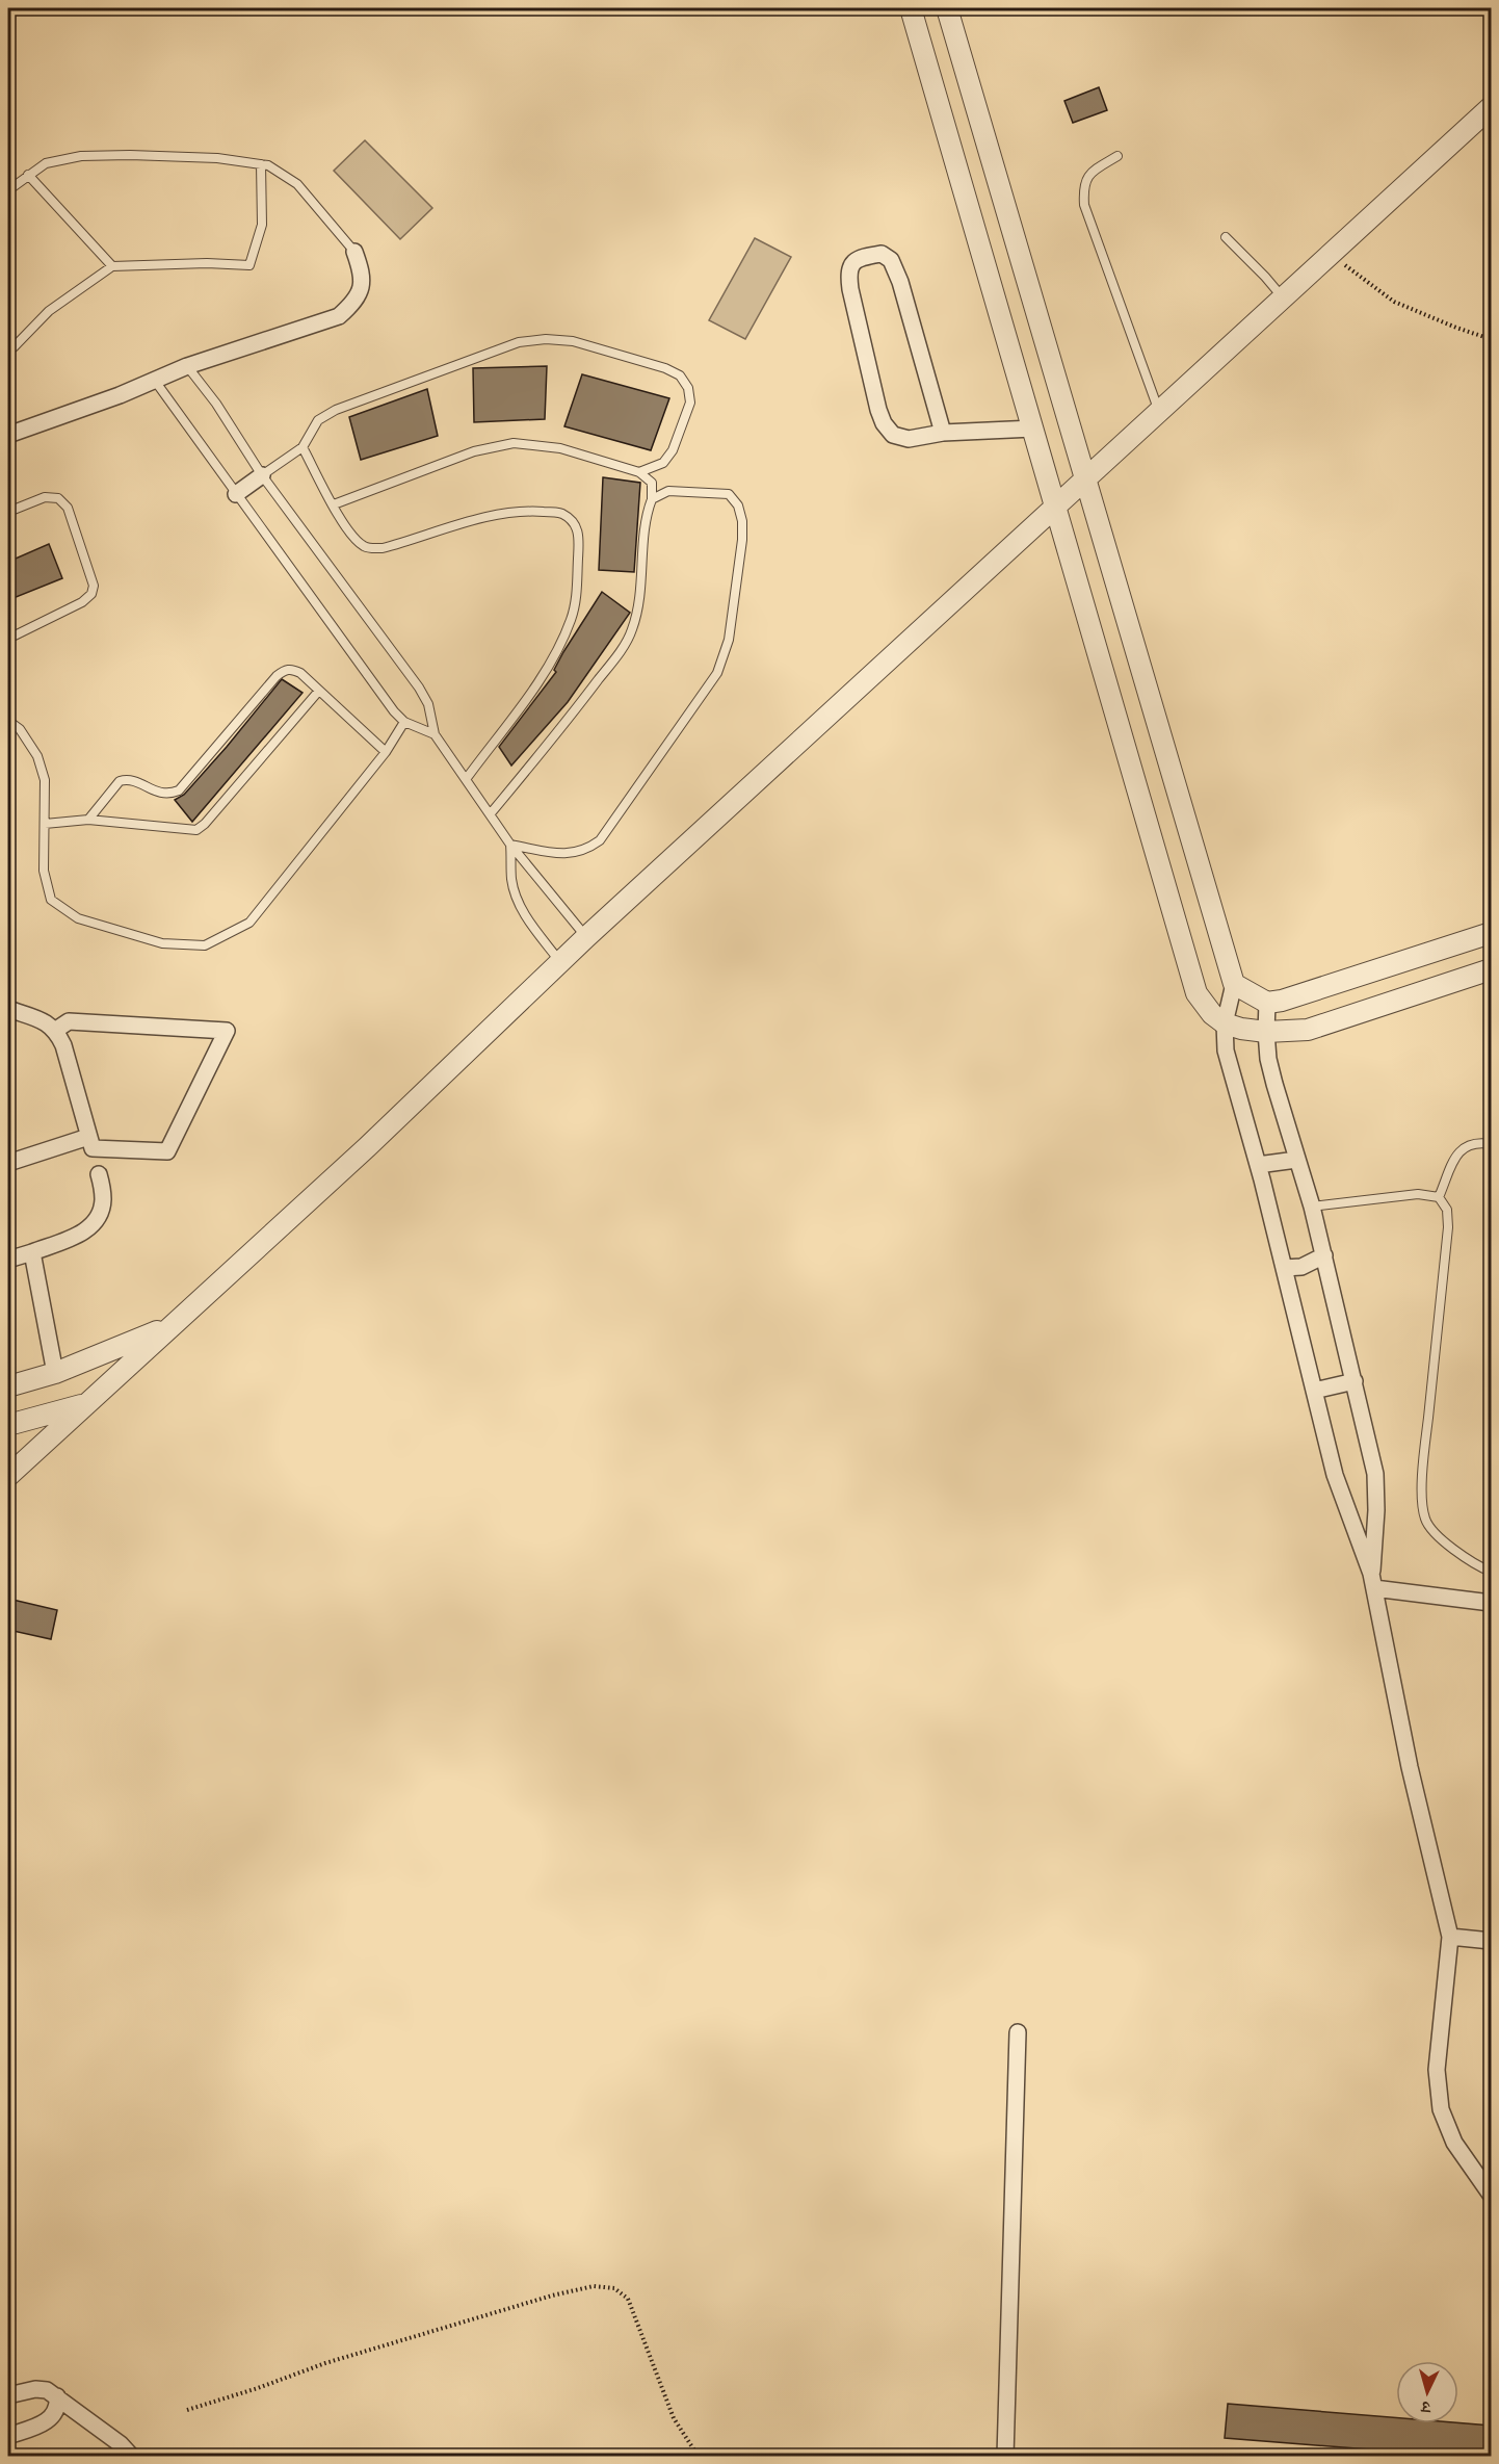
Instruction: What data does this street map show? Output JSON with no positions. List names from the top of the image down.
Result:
{
  "north": "bottom"
}
